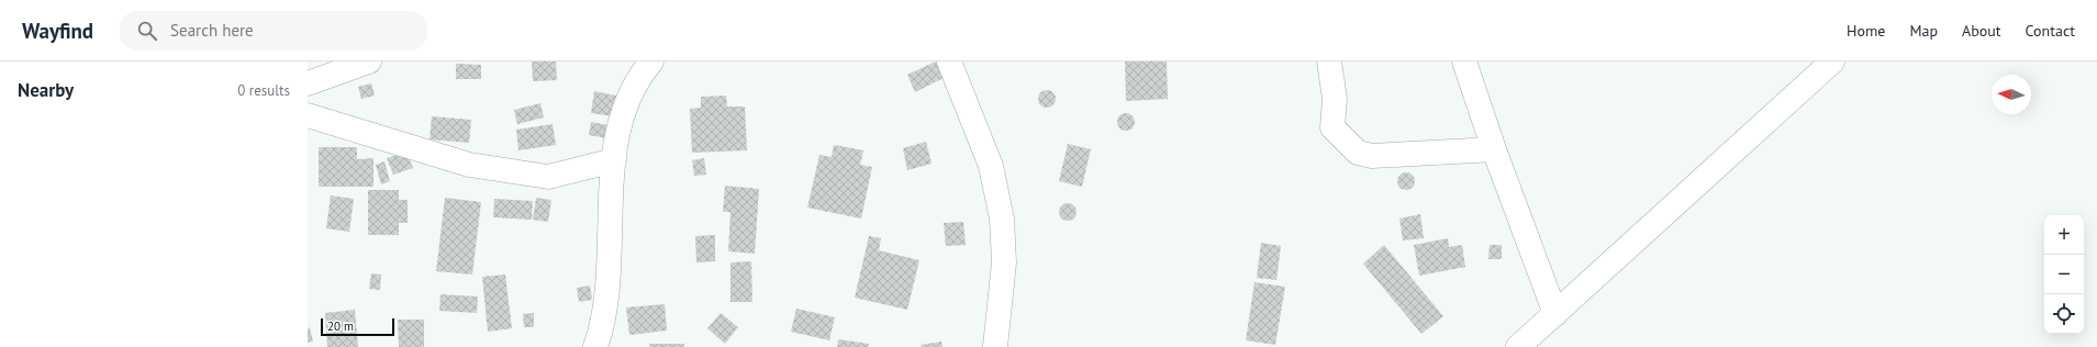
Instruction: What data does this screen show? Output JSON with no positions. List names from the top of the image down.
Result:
{
  "scale_bar": "20 m",
  "north": "left",
  "page": {
    "header": "Wayfind",
    "search": "Search here",
    "nav": [
      "Home",
      "Map",
      "About",
      "Contact"
    ],
    "heading": ["Nearby", "0 results"],
    "map_buttons": ["+", "−"],
    "scale": "20 m"
  }
}
